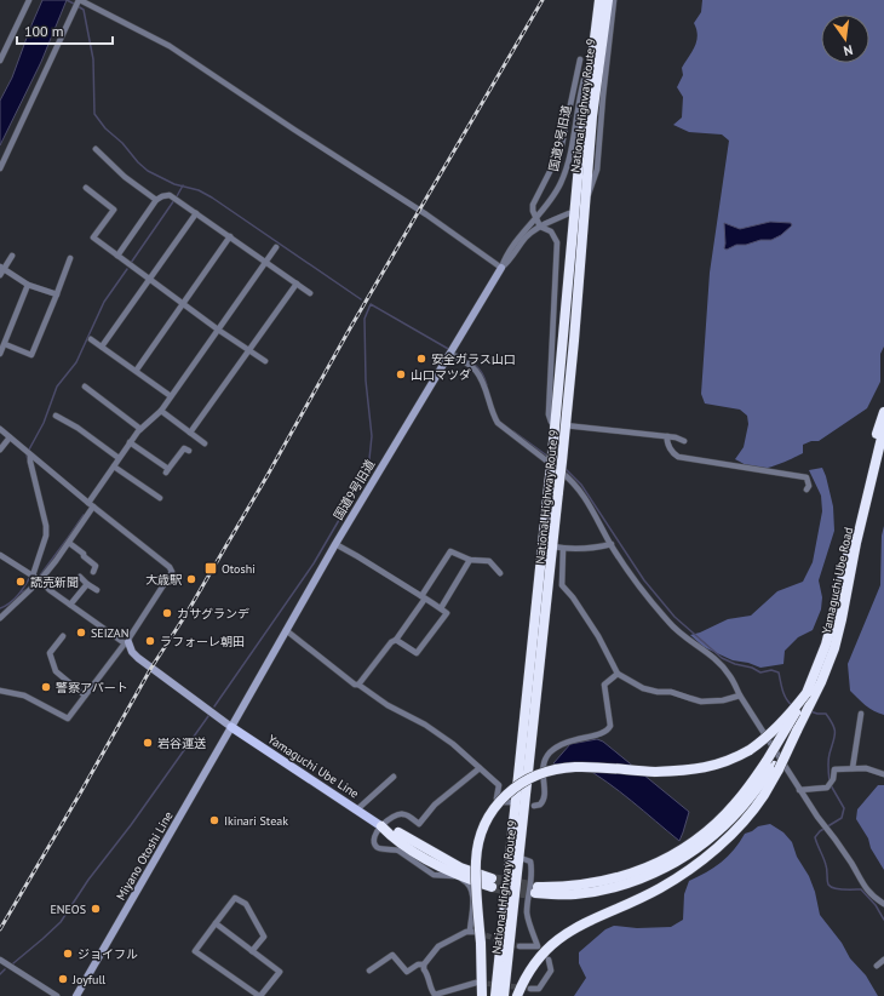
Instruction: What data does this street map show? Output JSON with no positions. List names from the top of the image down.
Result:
{
  "streets": {
    "highway": ["National Highway Route 9", "Yamaguchi Ube Road"],
    "main road": ["Yamaguchi Ube Line"],
    "street": ["国道9号旧道", "Miyano Otoshi Line"]
  },
  "crossings": [
    ["National Highway Route 9", "国道9号旧道"],
    ["国道9号旧道", "Yamaguchi Ube Line"],
    ["国道9号旧道", "Miyano Otoshi Line"],
    ["Yamaguchi Ube Line", "Miyano Otoshi Line"]
  ],
  "places": {
    "other": [
      "安全ガラス山口",
      "山口マツダ",
      "大歳駅",
      "読売新聞",
      "カサグランデ",
      "SEIZAN",
      "ラフォーレ朝田",
      "警察アパート",
      "岩谷運送",
      "Ikinari Steak",
      "ENEOS",
      "ジョイフル",
      "Joyfull"
    ],
    "transit": ["Otoshi"]
  },
  "scale_bar": "100 m",
  "north": "bottom"
}
